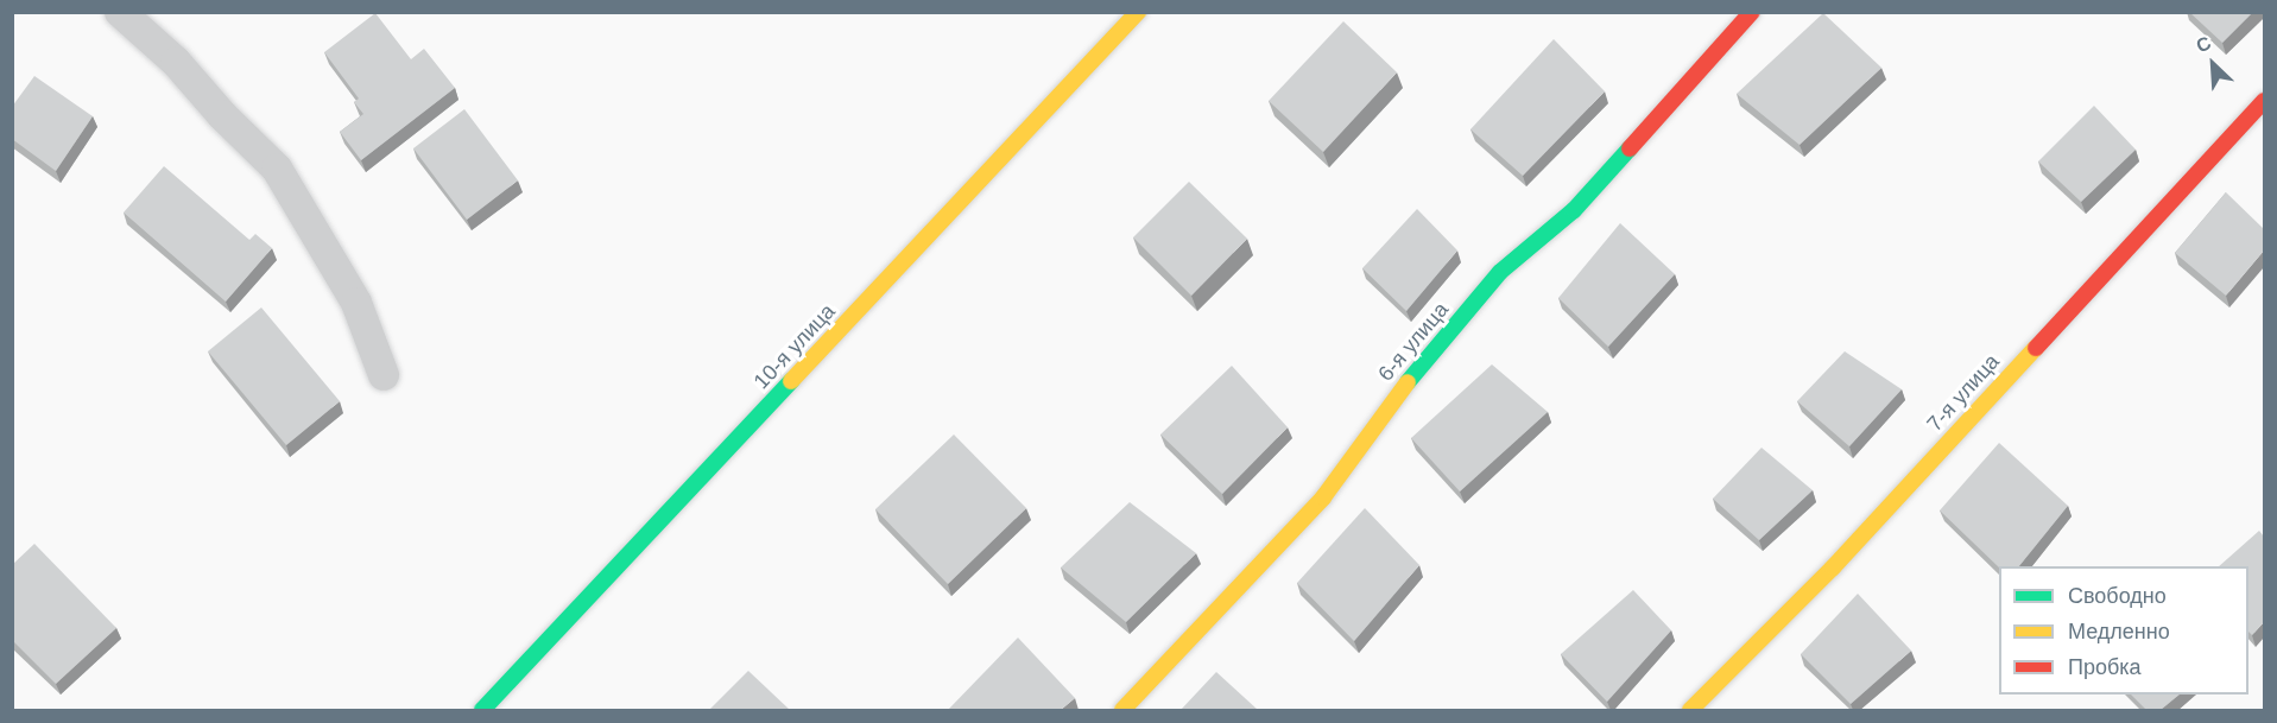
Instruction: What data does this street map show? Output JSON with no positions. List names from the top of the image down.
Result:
{
  "streets": {
    "street": ["6-я улица", "10-я улица", "7-я улица"]
  },
  "legend": ["Свободно", "Медленно", "Пробка"],
  "north": "top left"
}
